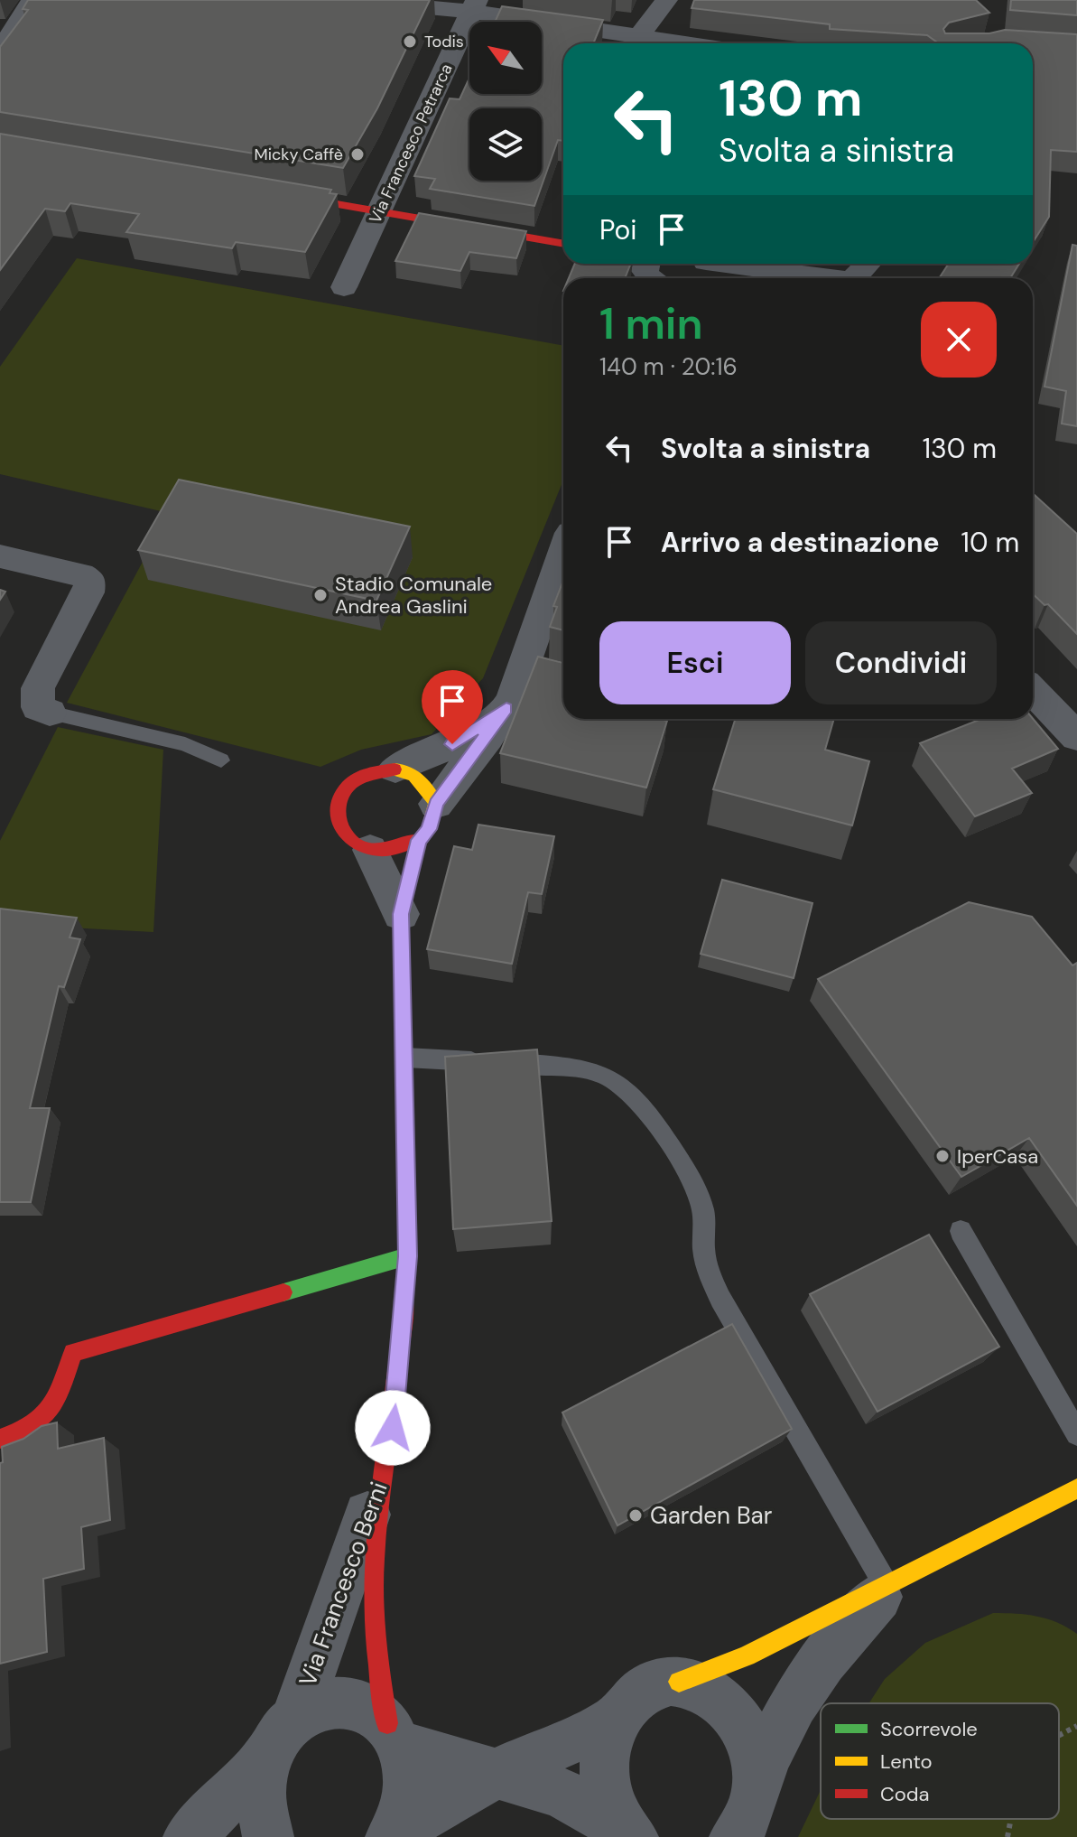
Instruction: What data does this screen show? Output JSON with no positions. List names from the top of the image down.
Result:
{
  "streets": {
    "street": ["Via Francesco Petrarca", "Via Francesco Berni"]
  },
  "places": [
    "Todis",
    "Micky Caffè",
    "Stadio Comunale Andrea Gaslini",
    "IperCasa",
    "Garden Bar"
  ],
  "legend": ["Scorrevole", "Lento", "Coda"],
  "north": "top left",
  "page": {
    "turn": ["130 m", "Svolta a sinistra"],
    "then": "Poi",
    "heading": ["1 min", "140 m · 20:16"],
    "list": [
      {
        "name": "Svolta a sinistra",
        "value": "130 m"
      },
      {
        "name": "Arrivo a destinazione",
        "value": "10 m"
      }
    ],
    "buttons": ["Esci", "Condividi"]
  }
}
